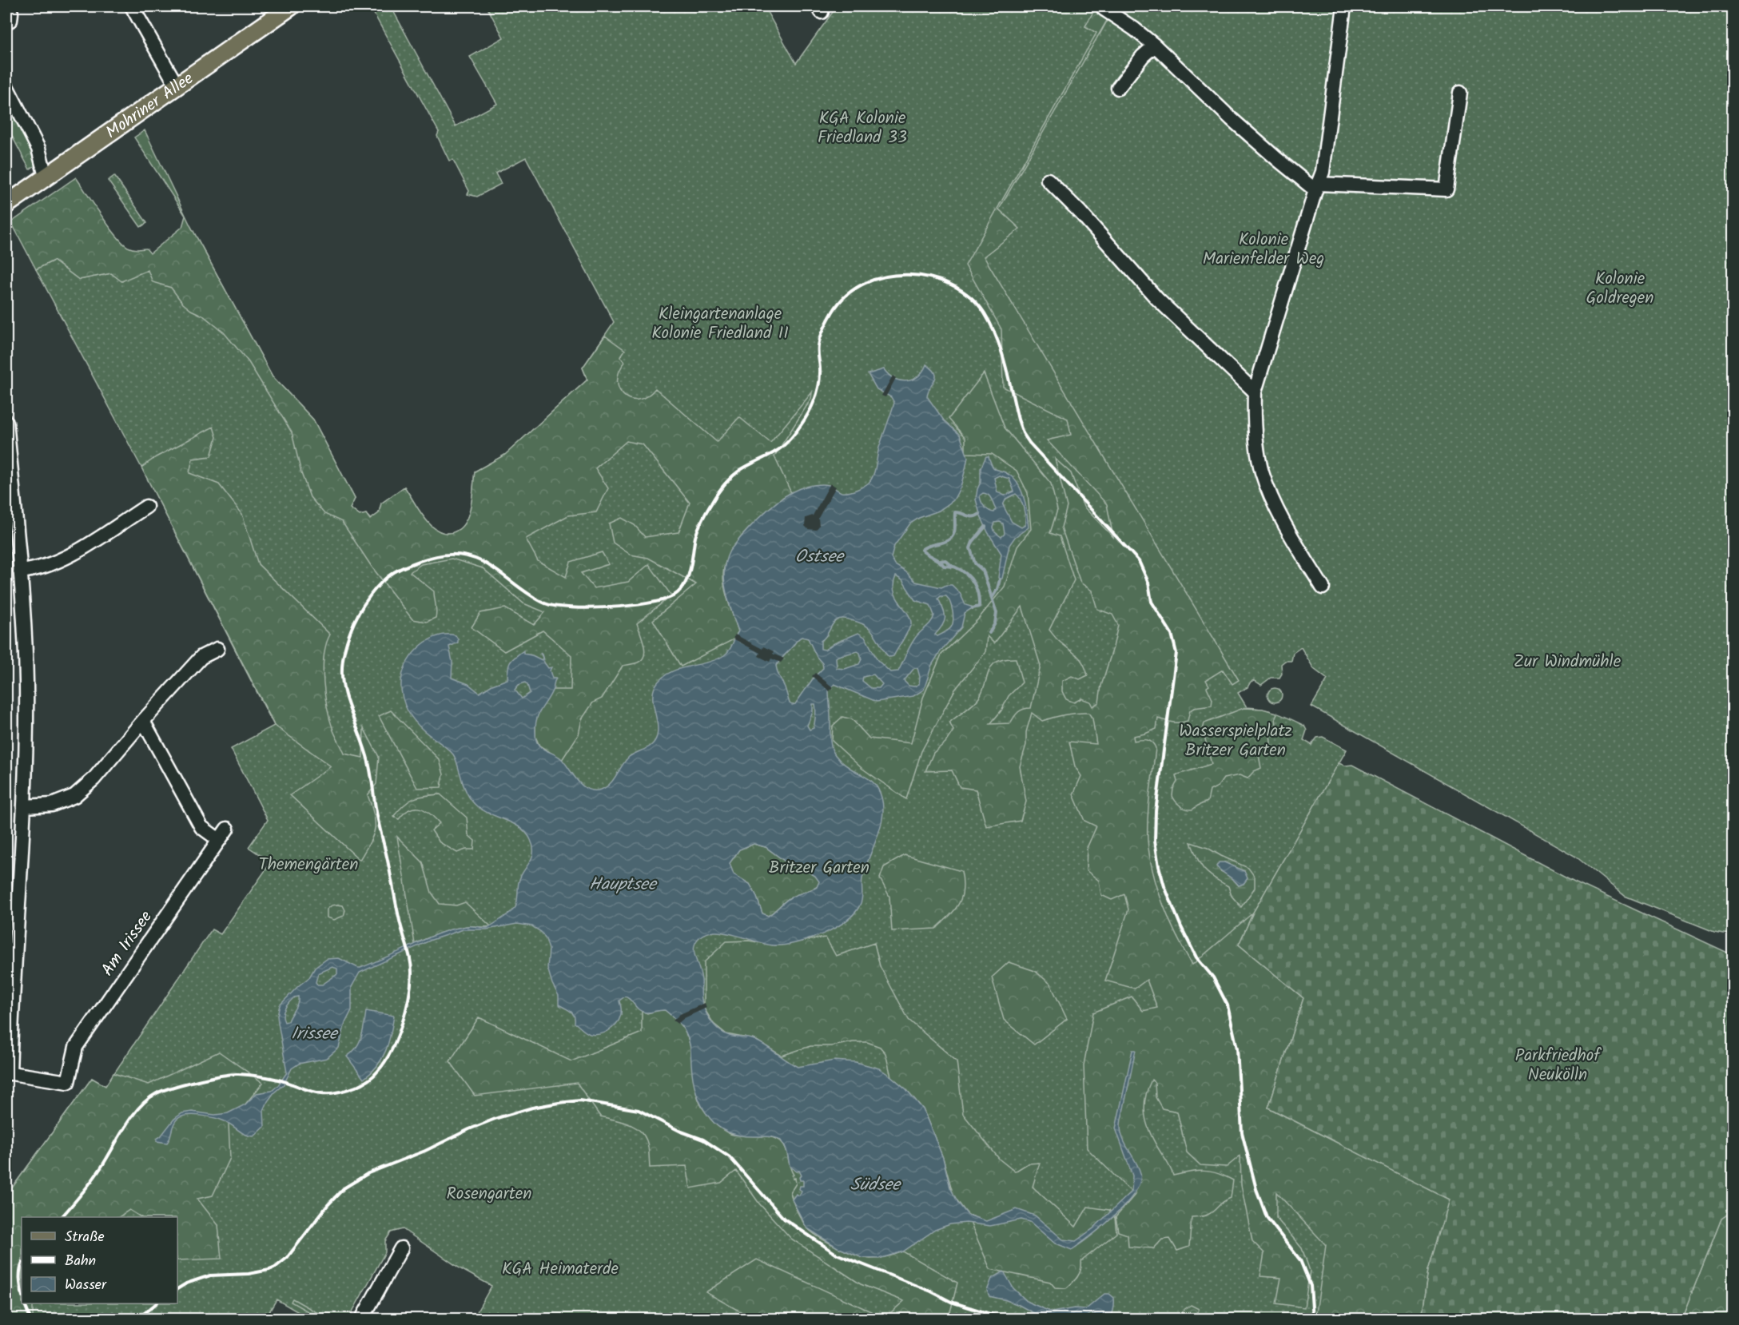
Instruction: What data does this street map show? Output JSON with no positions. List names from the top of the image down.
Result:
{
  "streets": {
    "main road": ["Mohriner Allee"],
    "street": ["Am Irissee"]
  },
  "water": [
    "Ostsee",
    "Hauptsee",
    "Irissee",
    "Südsee"
  ],
  "parks": [
    "KGA Kolonie Friedland 33",
    "Kolonie Marienfelder Weg",
    "Kolonie Goldregen",
    "Kleingartenanlage Kolonie Friedland II",
    "Zur Windmühle",
    "Wasserspielplatz Britzer Garten",
    "Themengärten",
    "Britzer Garten",
    "Parkfriedhof Neukölln",
    "Rosengarten",
    "KGA Heimaterde"
  ],
  "legend": ["Straße", "Bahn", "Wasser"]
}
